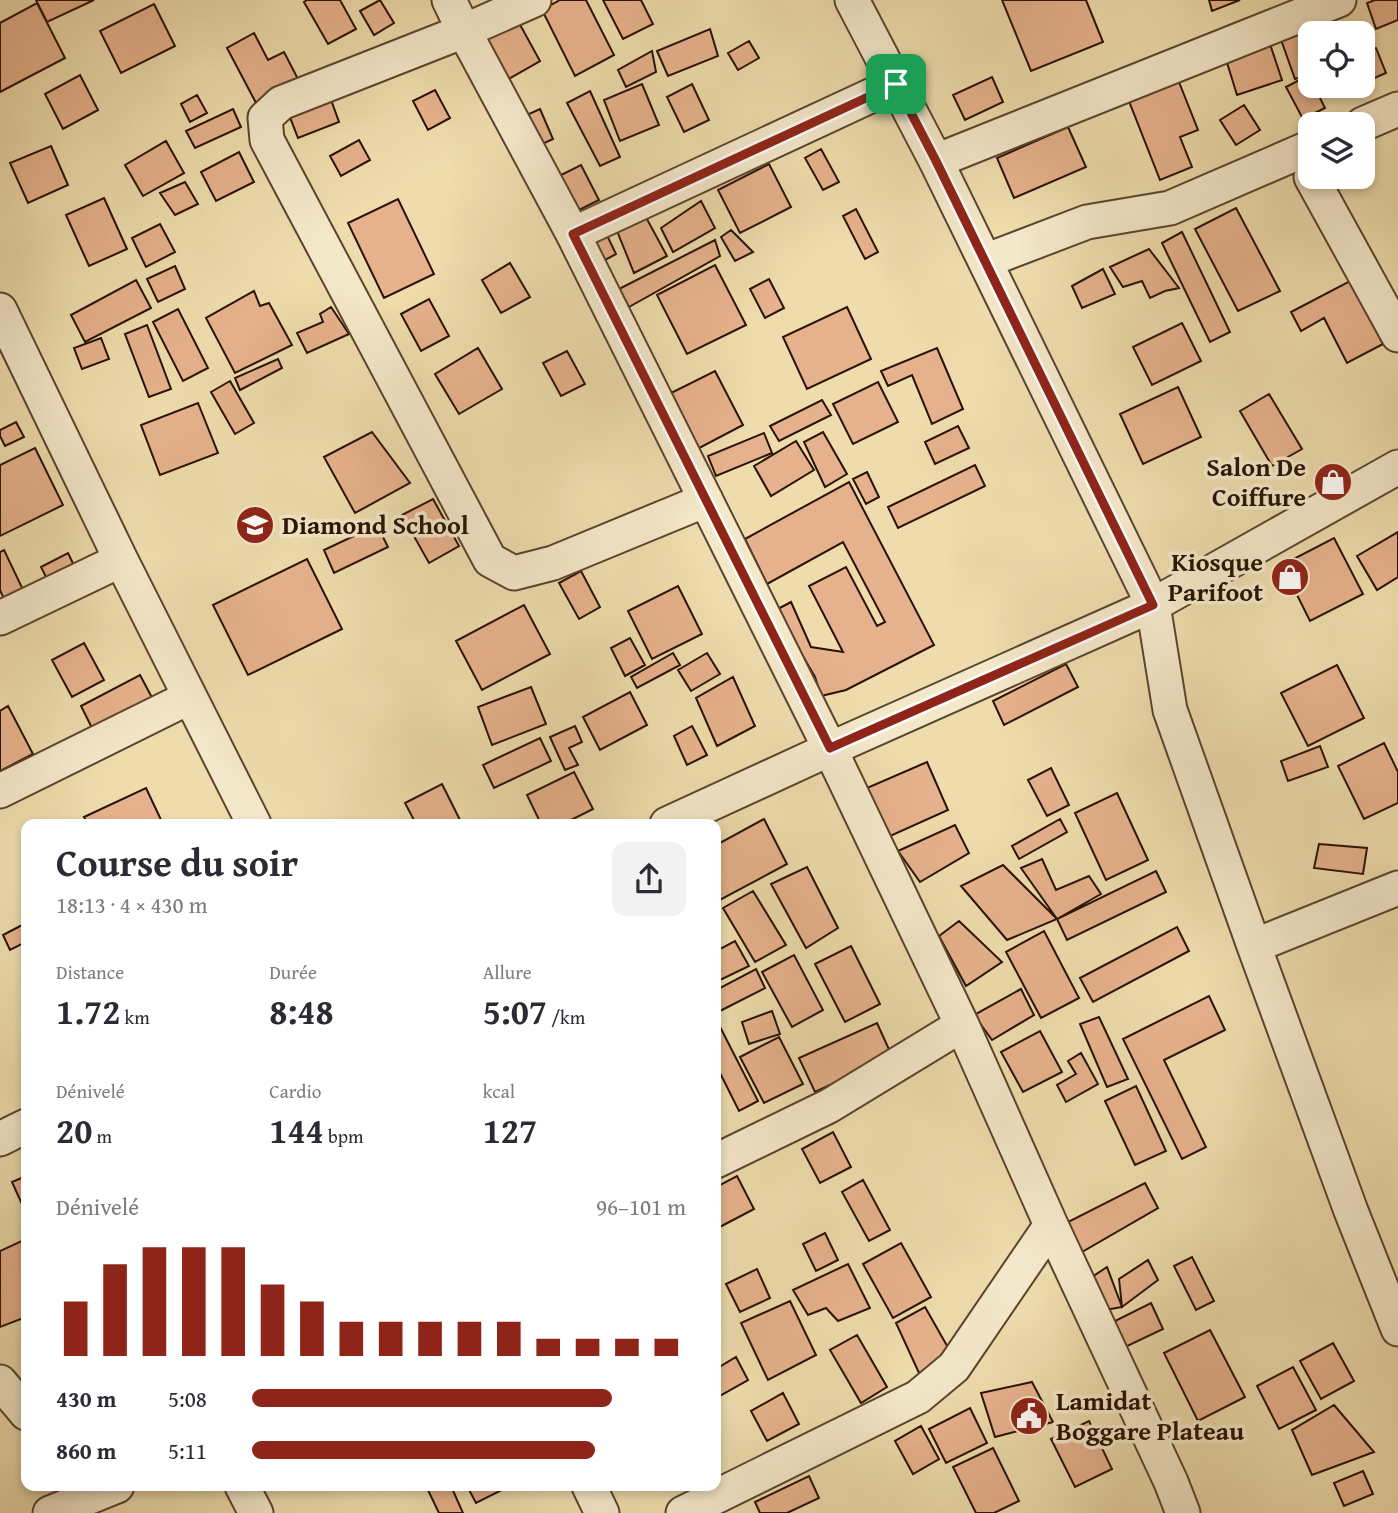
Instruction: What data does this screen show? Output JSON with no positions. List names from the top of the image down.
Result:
{
  "places": {
    "shop": ["Salon De Coiffure", "Kiosque Parifoot"],
    "school or university": ["Diamond School"],
    "public building": ["Lamidat Boggare Plateau"]
  },
  "page": {
    "heading": ["Course du soir", "18:13 · 4 × 430 m"],
    "stats": [
      ["Distance", "1.72 km"],
      ["Durée", "8:48"],
      ["Allure", "5:07 /km"],
      ["Dénivelé", "20 m"],
      ["Cardio", "144 bpm"],
      ["kcal", "127"]
    ],
    "chart": ["Dénivelé", "96–101 m"],
    "list": [
      {
        "name": "430 m",
        "note": "5:08"
      },
      {
        "name": "860 m",
        "note": "5:11"
      }
    ]
  }
}
